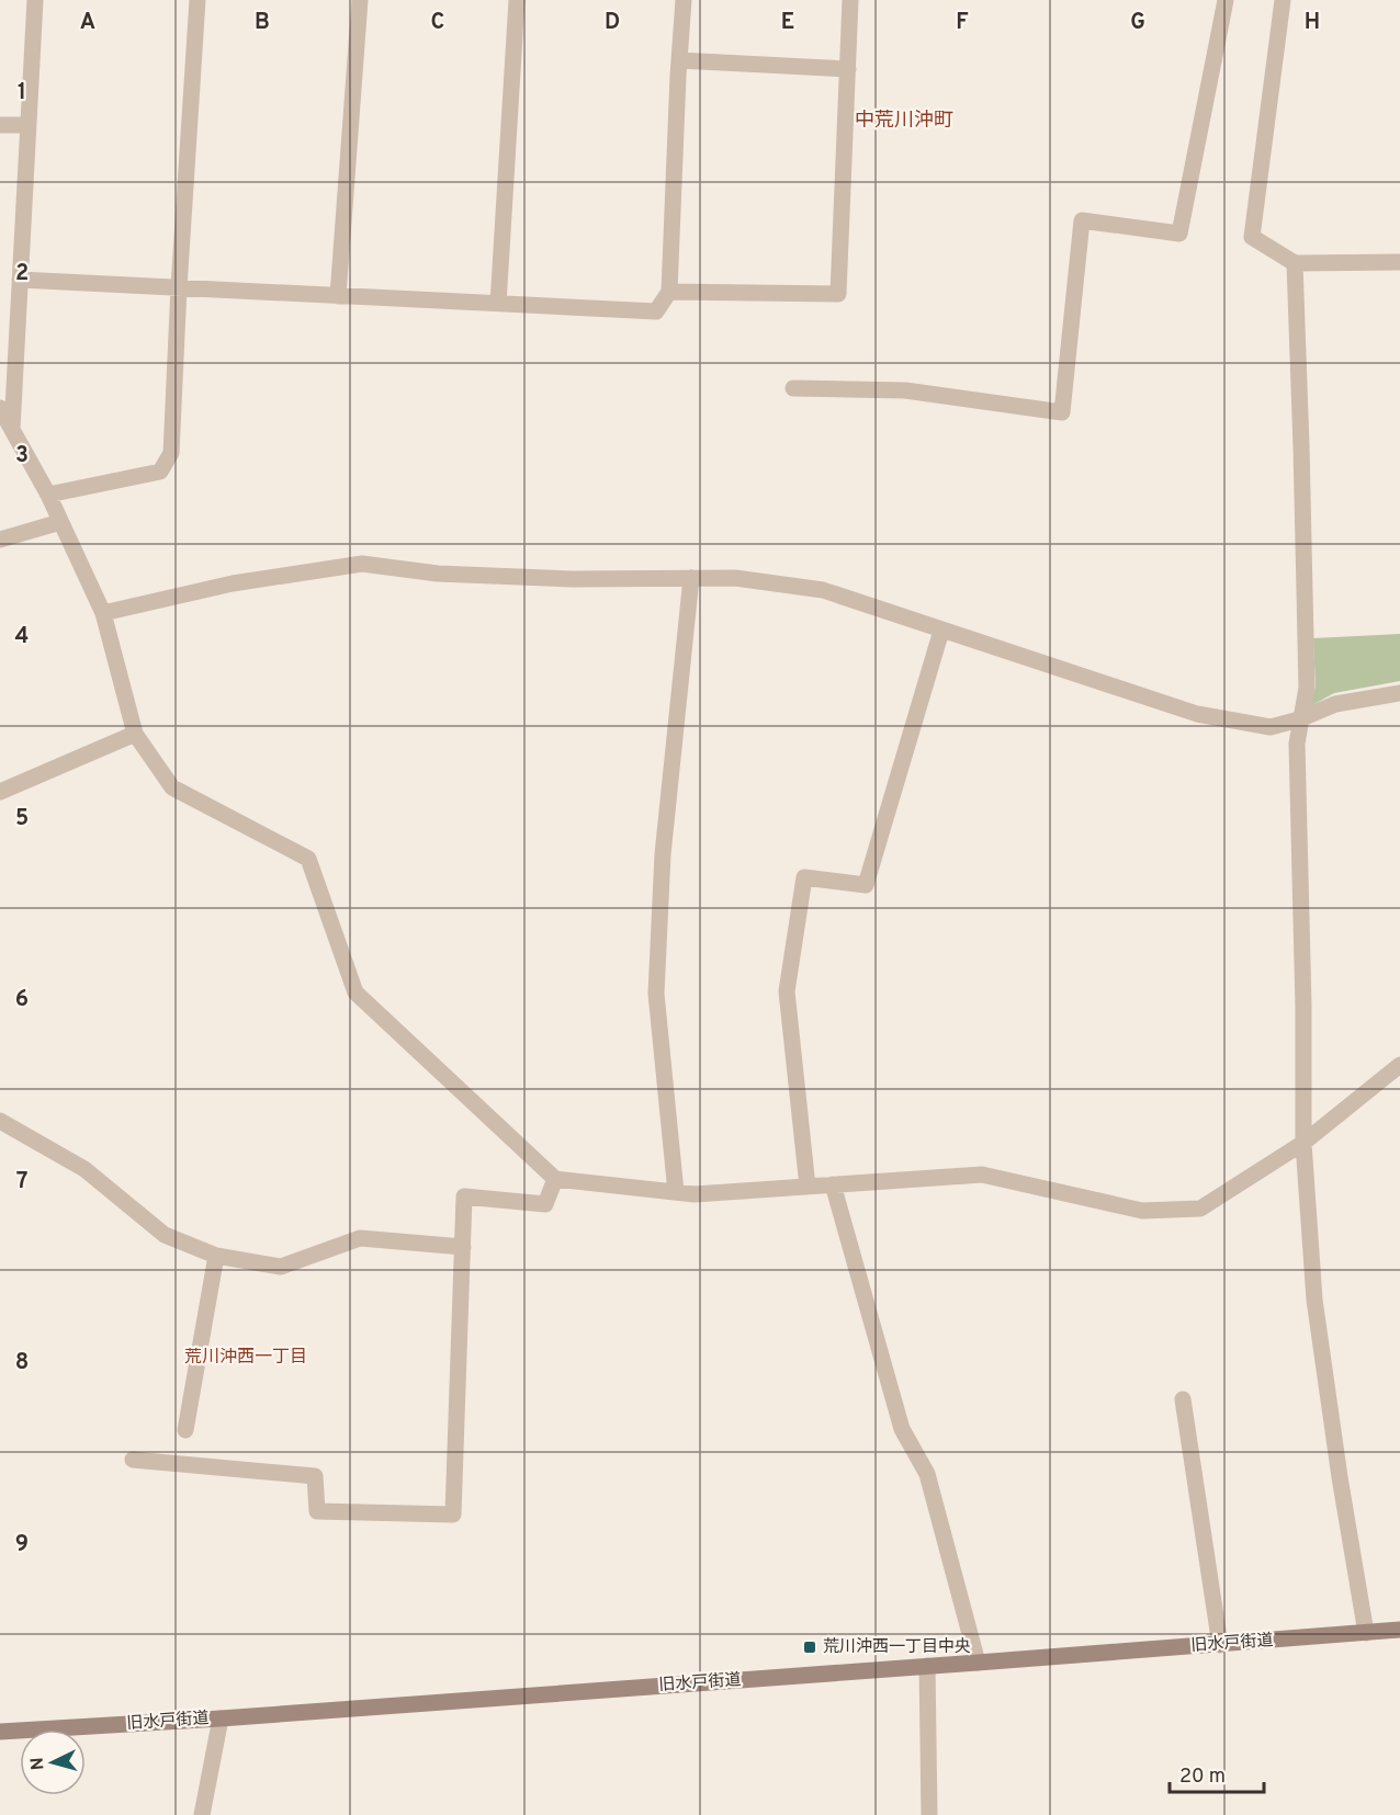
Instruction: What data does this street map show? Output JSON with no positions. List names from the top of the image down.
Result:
{
  "streets": {
    "street": ["旧水戸街道"]
  },
  "districts": ["中荒川沖町", "荒川沖西一丁目"],
  "places": {
    "transit": ["荒川沖西一丁目中央"]
  },
  "scale_bar": "20 m",
  "north": "left",
  "grid": {
    "columns": [
      "A",
      "B",
      "C",
      "D",
      "E",
      "F",
      "G",
      "H"
    ],
    "rows": [
      "1",
      "2",
      "3",
      "4",
      "5",
      "6",
      "7",
      "8",
      "9"
    ]
  }
}
